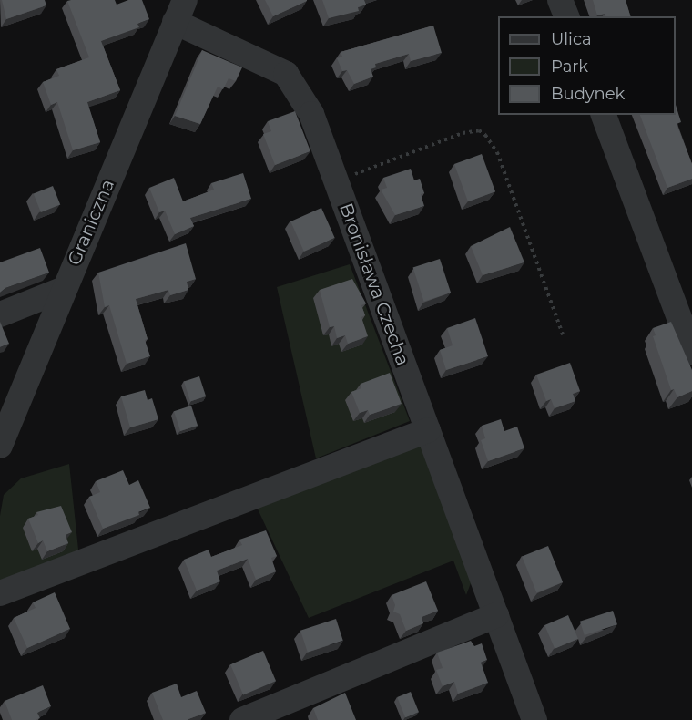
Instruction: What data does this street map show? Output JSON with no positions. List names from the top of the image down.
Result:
{
  "streets": {
    "street": ["Graniczna", "Bronisława Czecha"]
  },
  "crossings": [
    ["Graniczna", "Bronisława Czecha"]
  ],
  "legend": ["Ulica", "Park", "Budynek"]
}
